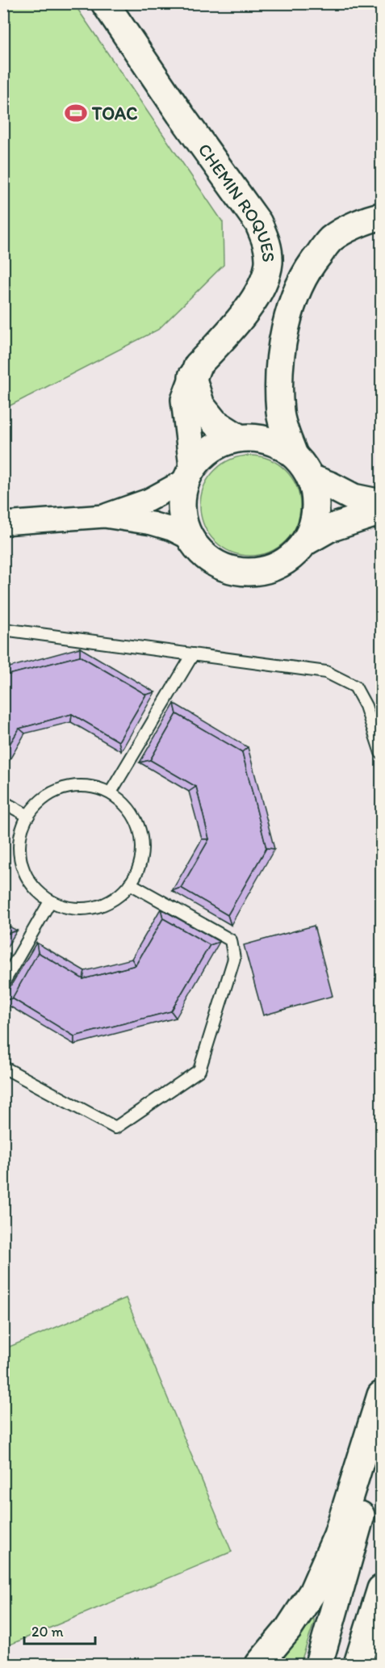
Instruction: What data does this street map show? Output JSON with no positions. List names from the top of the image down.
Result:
{
  "streets": {
    "main road": ["CHEMIN ROQUES"]
  },
  "places": {
    "sports": ["TOAC"]
  },
  "scale_bar": "20 m"
}
